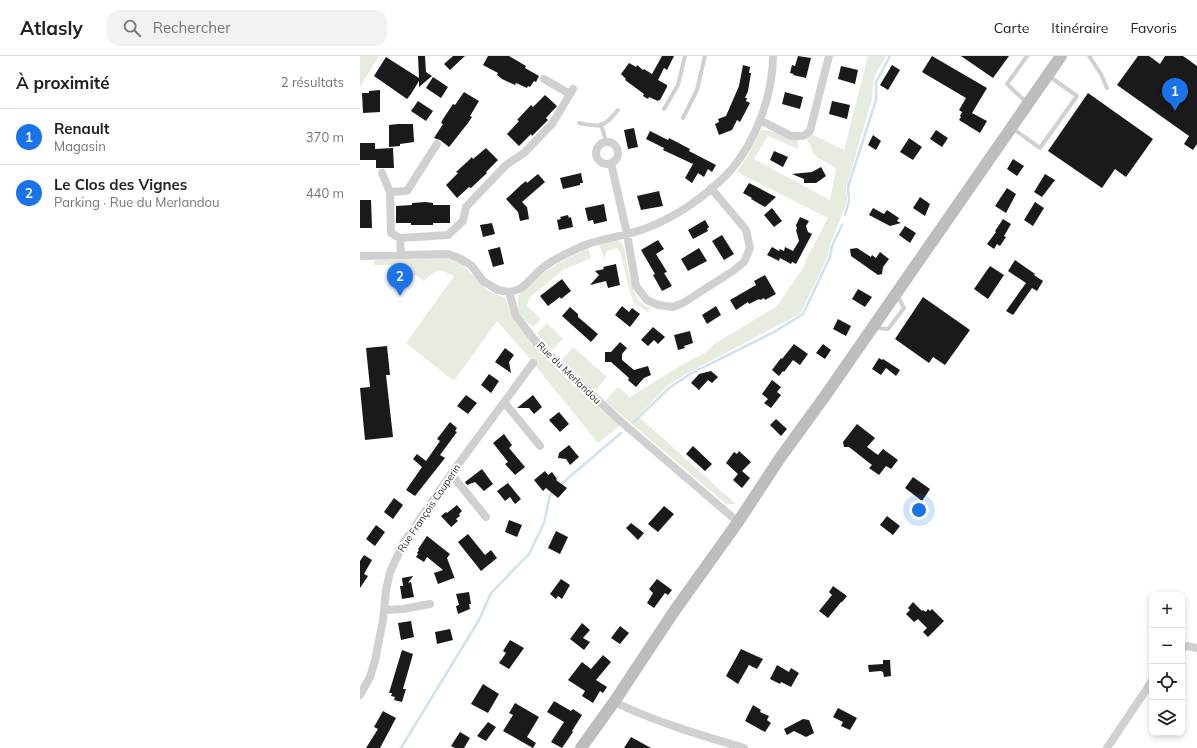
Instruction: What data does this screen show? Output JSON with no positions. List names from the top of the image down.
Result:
{
  "streets": {
    "street": ["Rue du Merlandou", "Rue François Couperin"]
  },
  "page": {
    "header": "Atlasly",
    "search": "Rechercher",
    "nav": ["Carte", "Itinéraire", "Favoris"],
    "heading": ["À proximité", "2 résultats"],
    "pins": ["1", "2"],
    "list": [
      {
        "mark": "1",
        "name": "Renault",
        "note": "Magasin",
        "value": "370 m"
      },
      {
        "mark": "2",
        "name": "Le Clos des Vignes",
        "note": "Parking · Rue du Merlandou",
        "value": "440 m"
      }
    ],
    "map_buttons": ["+", "−"]
  }
}
